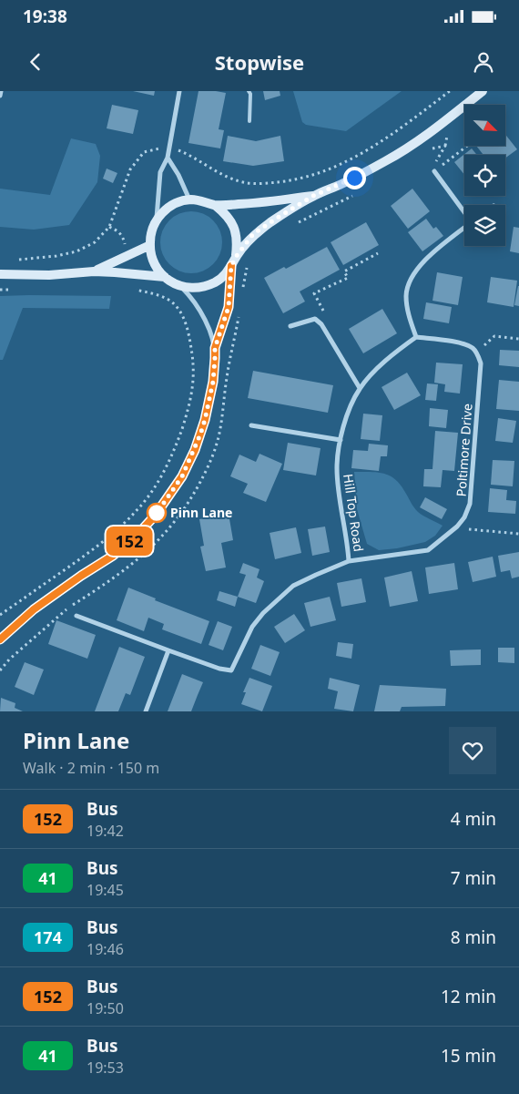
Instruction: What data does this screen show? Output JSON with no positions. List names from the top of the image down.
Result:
{
  "streets": {
    "street": ["Poltimore Drive", "Hill Top Road"]
  },
  "crossings": [
    ["Poltimore Drive", "Hill Top Road"]
  ],
  "places": ["Pinn Lane"],
  "lines": ["bus line 152"],
  "north": "bottom right",
  "page": {
    "status": "19:38",
    "header": "Stopwise",
    "on_map": "152",
    "heading": ["Pinn Lane", "Walk · 2 min · 150 m"],
    "list": [
      {
        "mark": "152",
        "name": "Bus",
        "note": "19:42",
        "value": "4 min"
      },
      {
        "mark": "41",
        "name": "Bus",
        "note": "19:45",
        "value": "7 min"
      },
      {
        "mark": "174",
        "name": "Bus",
        "note": "19:46",
        "value": "8 min"
      },
      {
        "mark": "152",
        "name": "Bus",
        "note": "19:50",
        "value": "12 min"
      },
      {
        "mark": "41",
        "name": "Bus",
        "note": "19:53",
        "value": "15 min"
      }
    ]
  }
}
